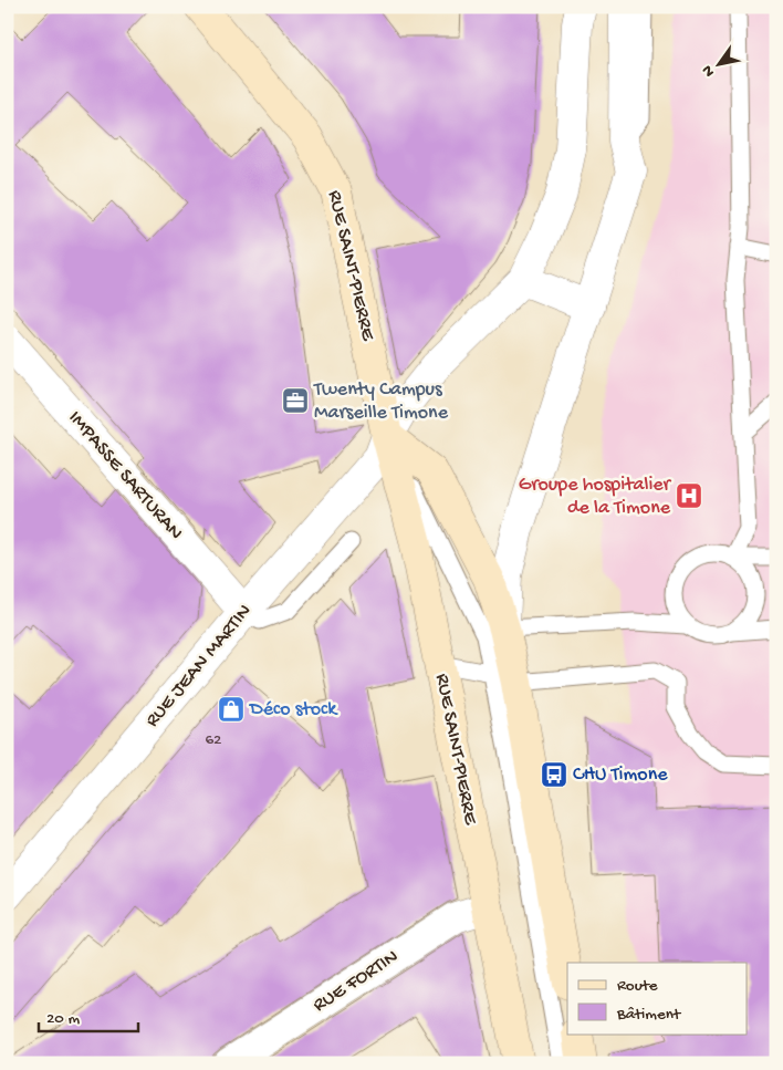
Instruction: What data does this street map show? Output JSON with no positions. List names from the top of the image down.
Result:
{
  "streets": {
    "main road": ["RUE SAINT-PIERRE"],
    "street": ["IMPASSE SARTURAN", "RUE JEAN MARTIN", "RUE FORTIN"]
  },
  "crossings": [
    ["RUE SAINT-PIERRE", "RUE JEAN MARTIN"],
    ["RUE SAINT-PIERRE", "RUE FORTIN"],
    ["IMPASSE SARTURAN", "RUE JEAN MARTIN"]
  ],
  "places": {
    "office": ["Twenty Campus Marseille Timone"],
    "hospital": ["Groupe hospitalier de la Timone"],
    "shop": ["Déco stock"],
    "bus stop": ["CHU Timone"]
  },
  "house_numbers": ["62"],
  "legend": ["Route", "Bâtiment"],
  "scale_bar": "20 m",
  "north": "bottom left"
}
